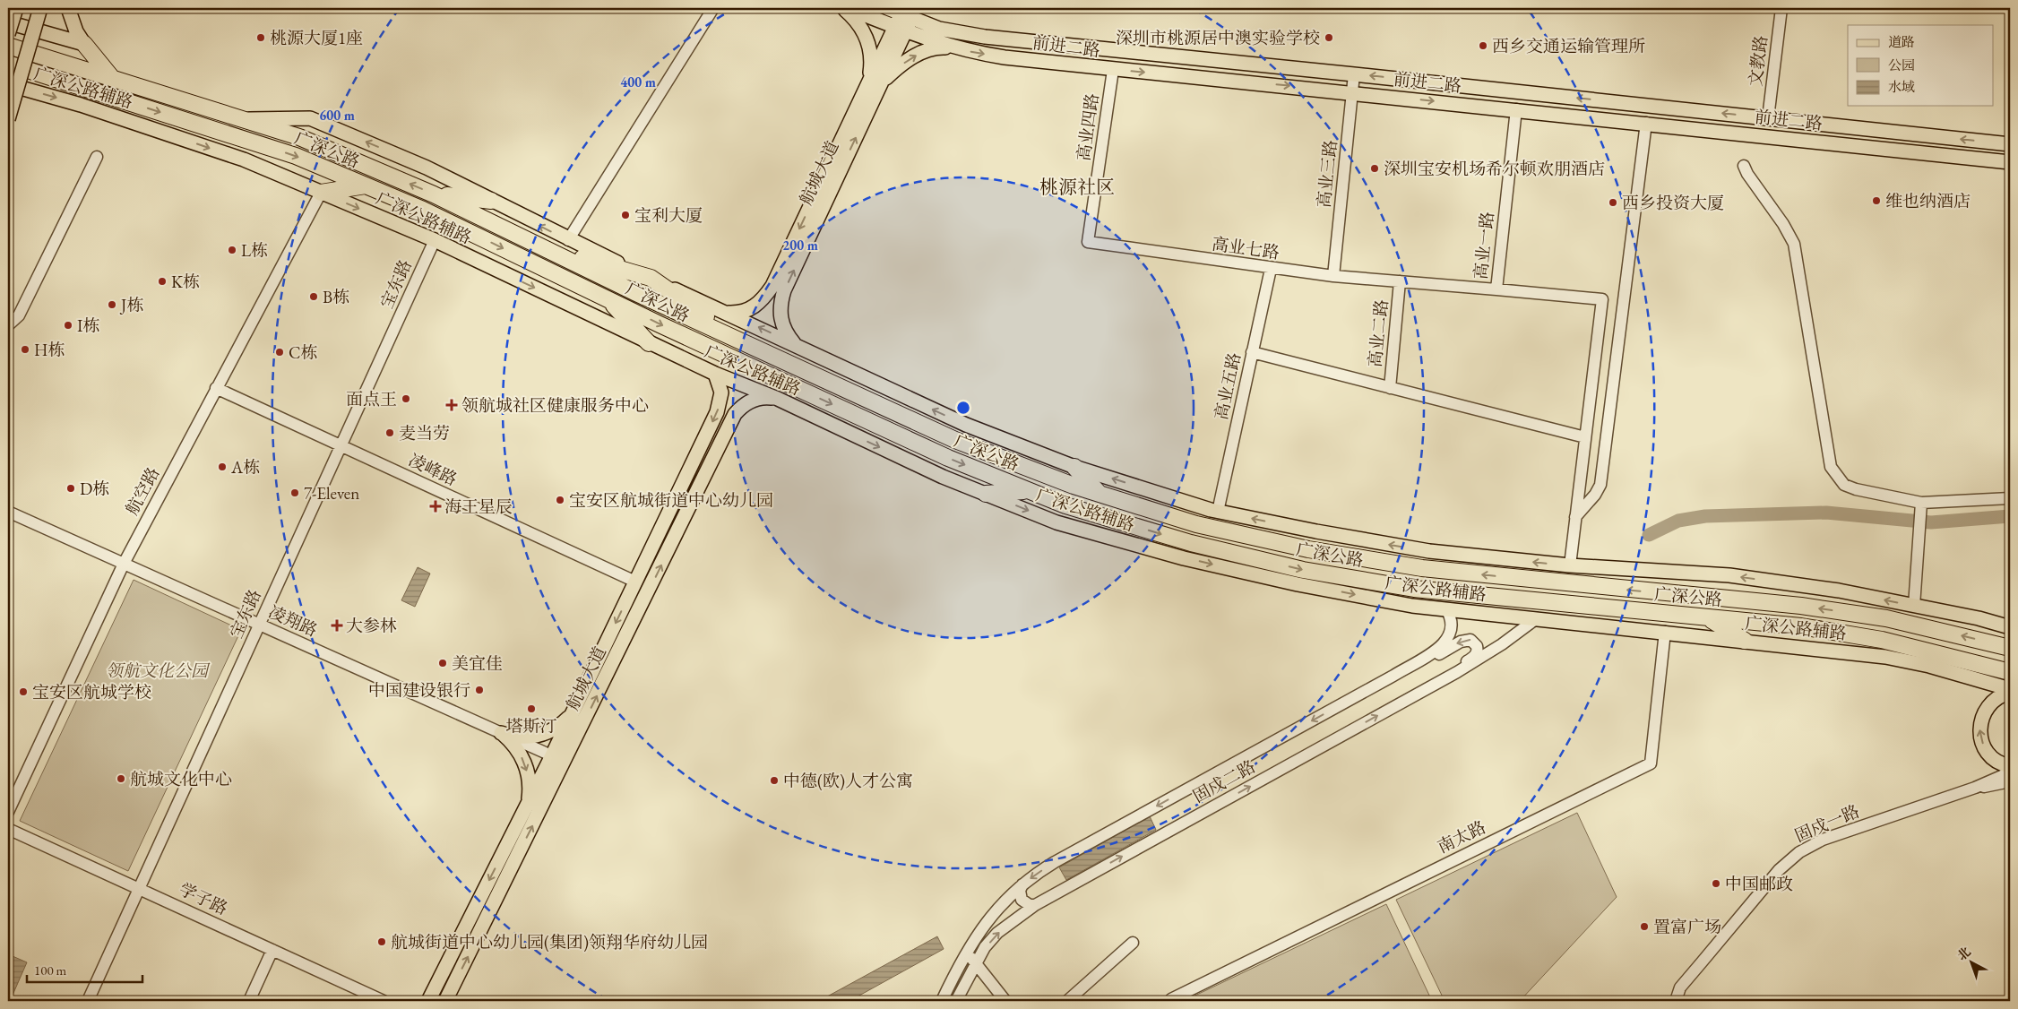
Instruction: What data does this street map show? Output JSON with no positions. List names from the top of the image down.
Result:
{
  "streets": {
    "highway": ["广深公路"],
    "main road": ["前进二路", "广深公路辅路", "航城大道"],
    "street": [
      "文教路",
      "高业四路",
      "高业三路",
      "高业一路",
      "高业七路",
      "宝东路",
      "高业二路",
      "高业五路",
      "凌峰路",
      "航空路",
      "凌翔路",
      "固戍二路",
      "固戍一路",
      "南太路",
      "学子路"
    ]
  },
  "crossings": [
    ["前进二路", "文教路"],
    ["前进二路", "高业四路"],
    ["前进二路", "航城大道"],
    ["前进二路", "高业三路"],
    ["前进二路", "高业一路"],
    ["广深公路辅路", "航城大道"],
    ["广深公路辅路", "宝东路"],
    ["广深公路辅路", "航空路"],
    ["广深公路辅路", "固戍二路"],
    ["广深公路辅路", "南太路"],
    ["高业四路", "高业七路"],
    ["航城大道", "凌峰路"],
    ["航城大道", "凌翔路"],
    ["高业三路", "高业七路"],
    ["高业一路", "高业七路"],
    ["高业一路", "高业二路"],
    ["高业七路", "高业二路"],
    ["高业七路", "高业五路"],
    ["宝东路", "凌峰路"],
    ["宝东路", "凌翔路"],
    ["宝东路", "学子路"],
    ["凌峰路", "航空路"],
    ["航空路", "凌翔路"]
  ],
  "districts": ["桃源社区"],
  "parks": ["领航文化公园"],
  "places": {
    "other": [
      "桃源大厦1座",
      "深圳市桃源居中澳实验学校",
      "西乡交通运输管理所",
      "深圳宝安机场希尔顿欢朋酒店",
      "维也纳酒店",
      "西乡投资大厦",
      "宝利大厦",
      "L栋",
      "K栋",
      "B栋",
      "J栋",
      "I栋",
      "H栋",
      "C栋",
      "面点王",
      "麦当劳",
      "A栋",
      "D栋",
      "7-Eleven",
      "宝安区航城街道中心幼儿园",
      "美宜佳",
      "中国建设银行",
      "宝安区航城学校",
      "塔斯汀",
      "航城文化中心",
      "中德(欧)人才公寓",
      "中国邮政",
      "置富广场",
      "航城街道中心幼儿园(集团)领翔华府幼儿园"
    ],
    "health": ["领航城社区健康服务中心", "海王星辰", "大参林"]
  },
  "legend": ["道路", "公园", "水域"],
  "scale_bar": "100 m",
  "north": "top left",
  "rings": ["400 m", "600 m", "200 m"]
}
